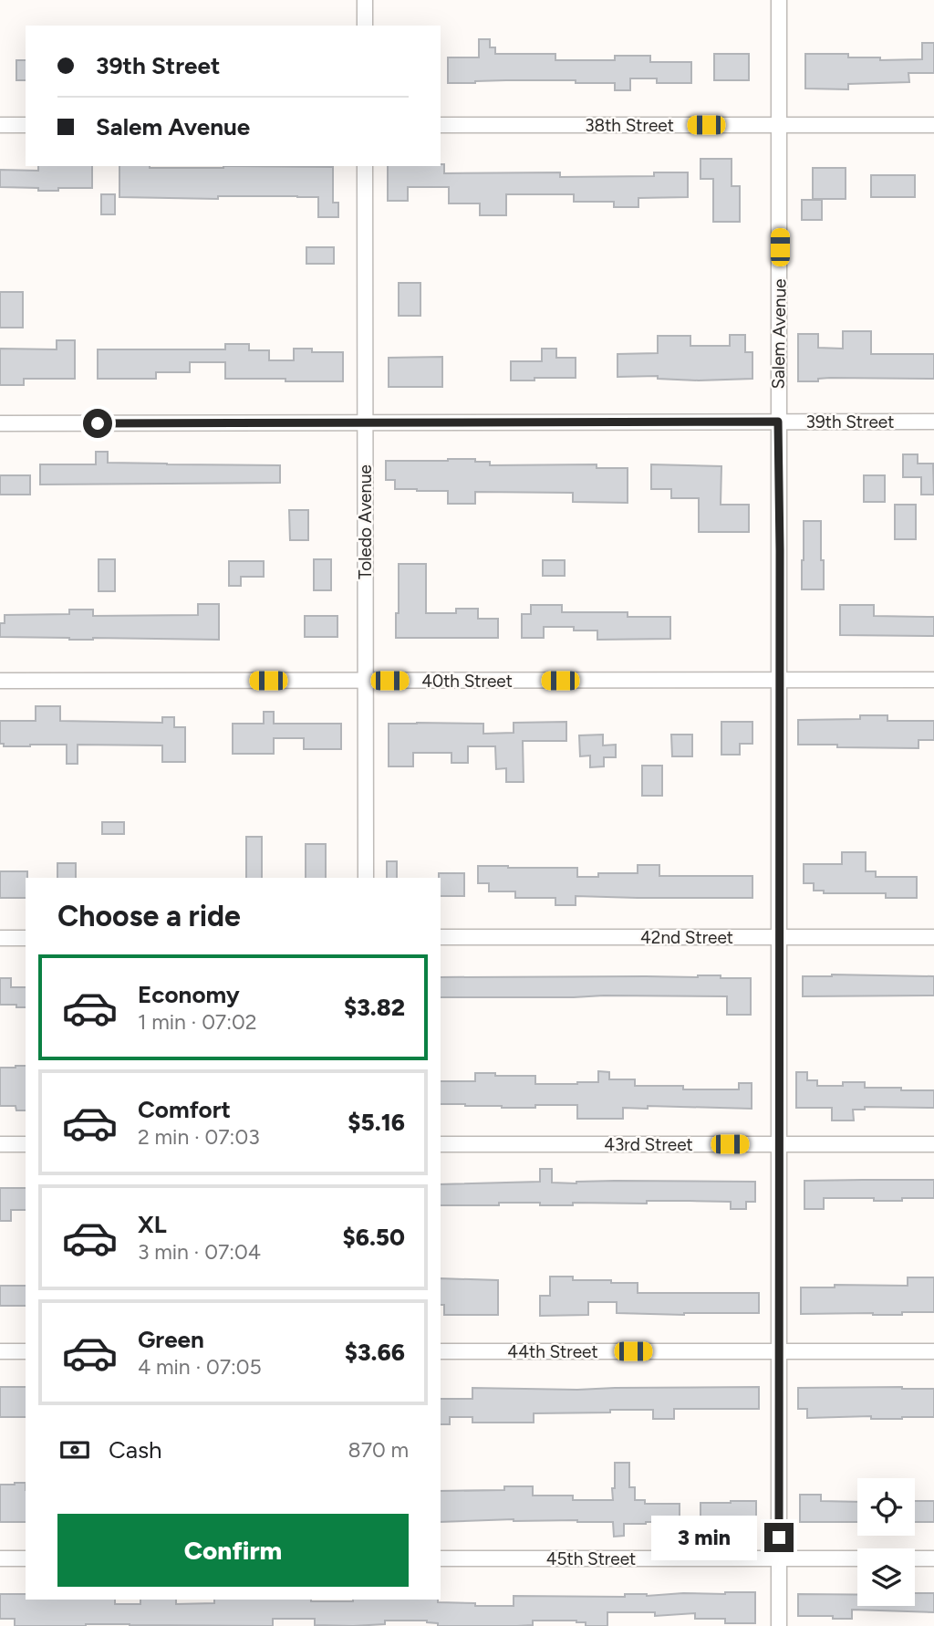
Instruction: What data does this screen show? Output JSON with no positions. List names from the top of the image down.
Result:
{
  "streets": {
    "street": [
      "38th Street",
      "Salem Avenue",
      "39th Street",
      "Toledo Avenue",
      "40th Street",
      "42nd Street",
      "43rd Street",
      "44th Street",
      "45th Street"
    ]
  },
  "crossings": [
    ["38th Street", "Salem Avenue"],
    ["Salem Avenue", "39th Street"],
    ["Salem Avenue", "40th Street"],
    ["Salem Avenue", "42nd Street"],
    ["Salem Avenue", "43rd Street"],
    ["Salem Avenue", "44th Street"],
    ["Salem Avenue", "45th Street"],
    ["39th Street", "Toledo Avenue"],
    ["Toledo Avenue", "40th Street"]
  ],
  "page": {
    "banner": ["39th Street", "Salem Avenue"],
    "heading": "Choose a ride",
    "list": [
      {
        "name": "Economy",
        "note": "1 min · 07:02",
        "value": "$3.82"
      },
      {
        "name": "Comfort",
        "note": "2 min · 07:03",
        "value": "$5.16"
      },
      {
        "name": "XL",
        "note": "3 min · 07:04",
        "value": "$6.50"
      },
      {
        "name": "Green",
        "note": "4 min · 07:05",
        "value": "$3.66"
      }
    ],
    "pay": ["Cash", "870 m"],
    "buttons": "Confirm",
    "bubble": "3 min"
  }
}
